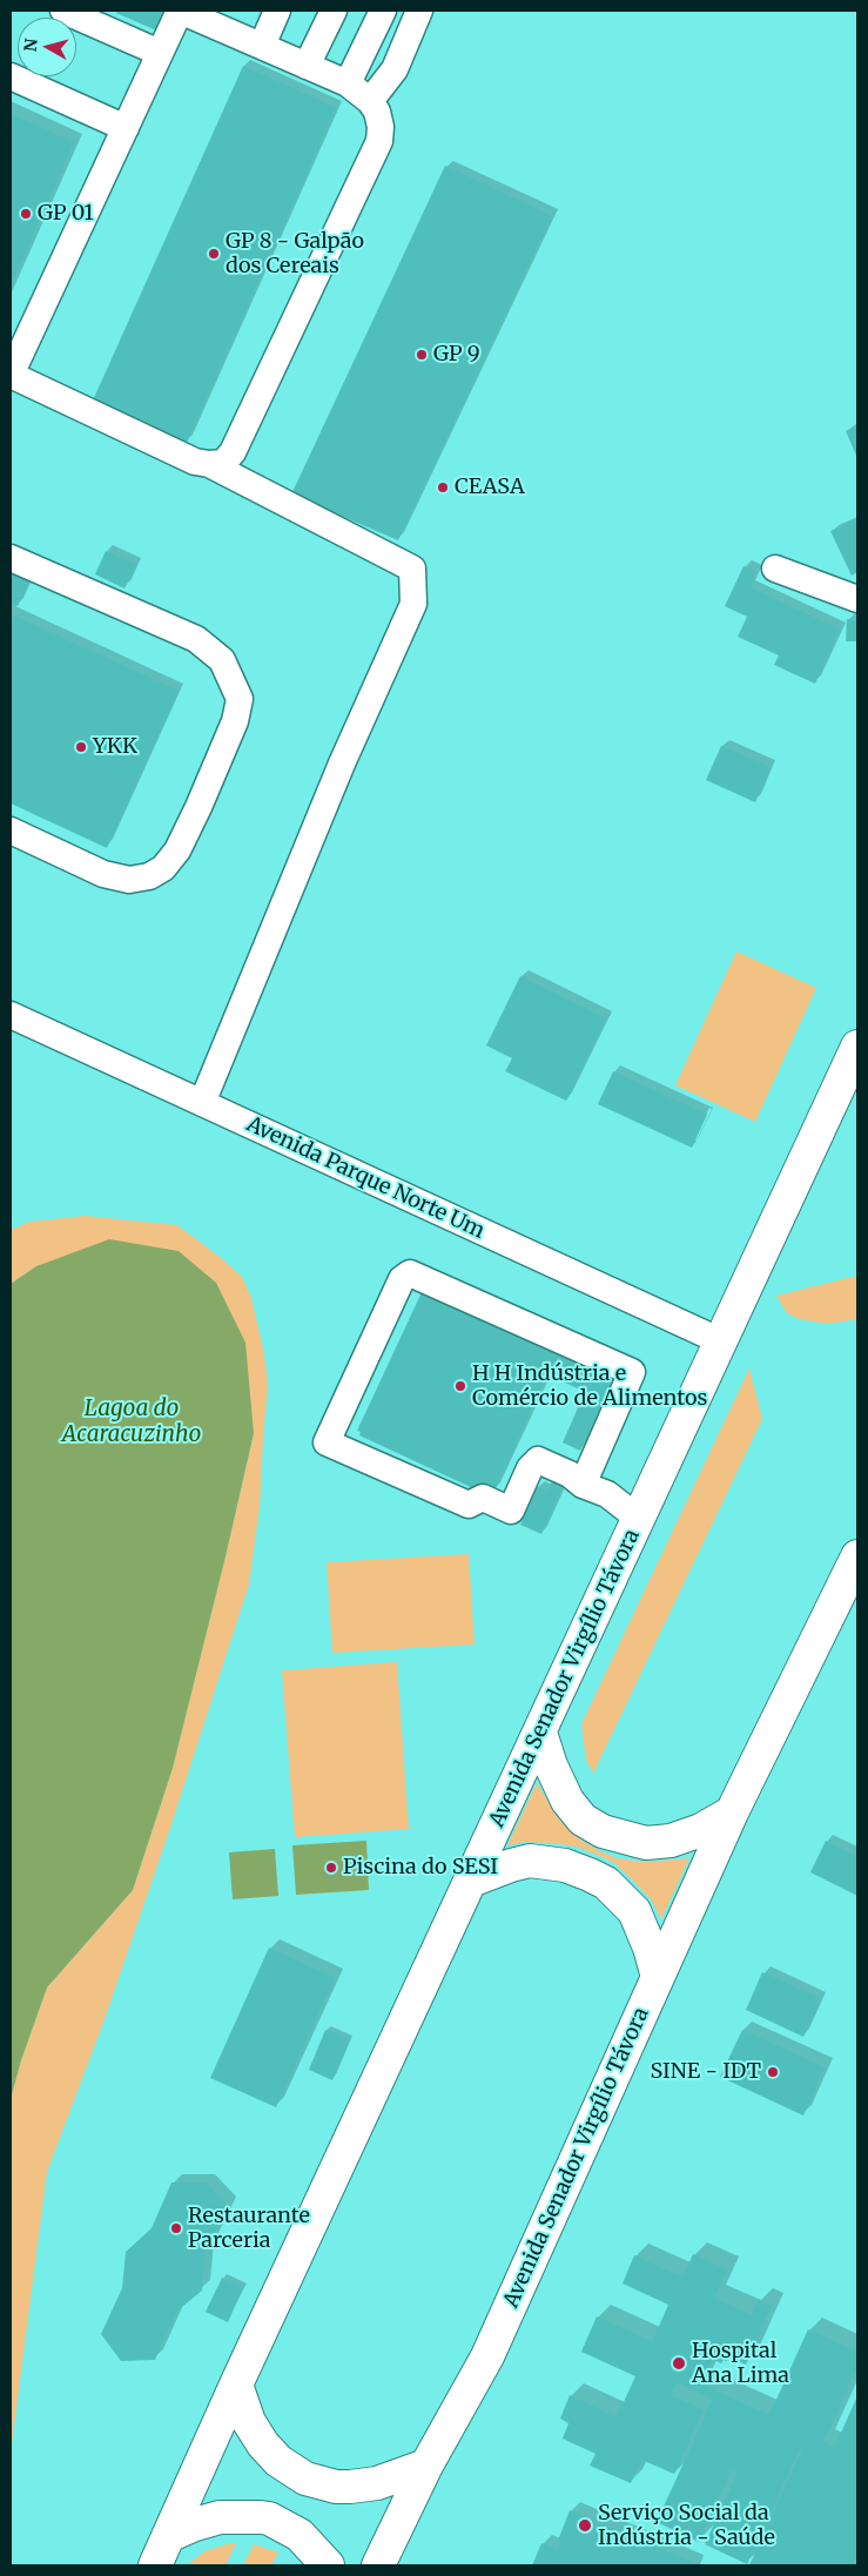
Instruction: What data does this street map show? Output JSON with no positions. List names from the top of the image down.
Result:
{
  "streets": {
    "main road": ["Avenida Senador Virgílio Távora"],
    "street": ["Avenida Parque Norte Um"]
  },
  "crossings": [
    ["Avenida Parque Norte Um", "Avenida Senador Virgílio Távora"]
  ],
  "water": ["Lagoa do Acaracuzinho"],
  "places": [
    "GP 01",
    "GP 8 - Galpão dos Cereais",
    "GP 9",
    "CEASA",
    "YKK",
    "H H Indústria e Comércio de Alimentos",
    "Piscina do SESI",
    "SINE - IDT",
    "Restaurante Parceria",
    "Hospital Ana Lima",
    "Serviço Social da Indústria - Saúde"
  ],
  "north": "left"
}
